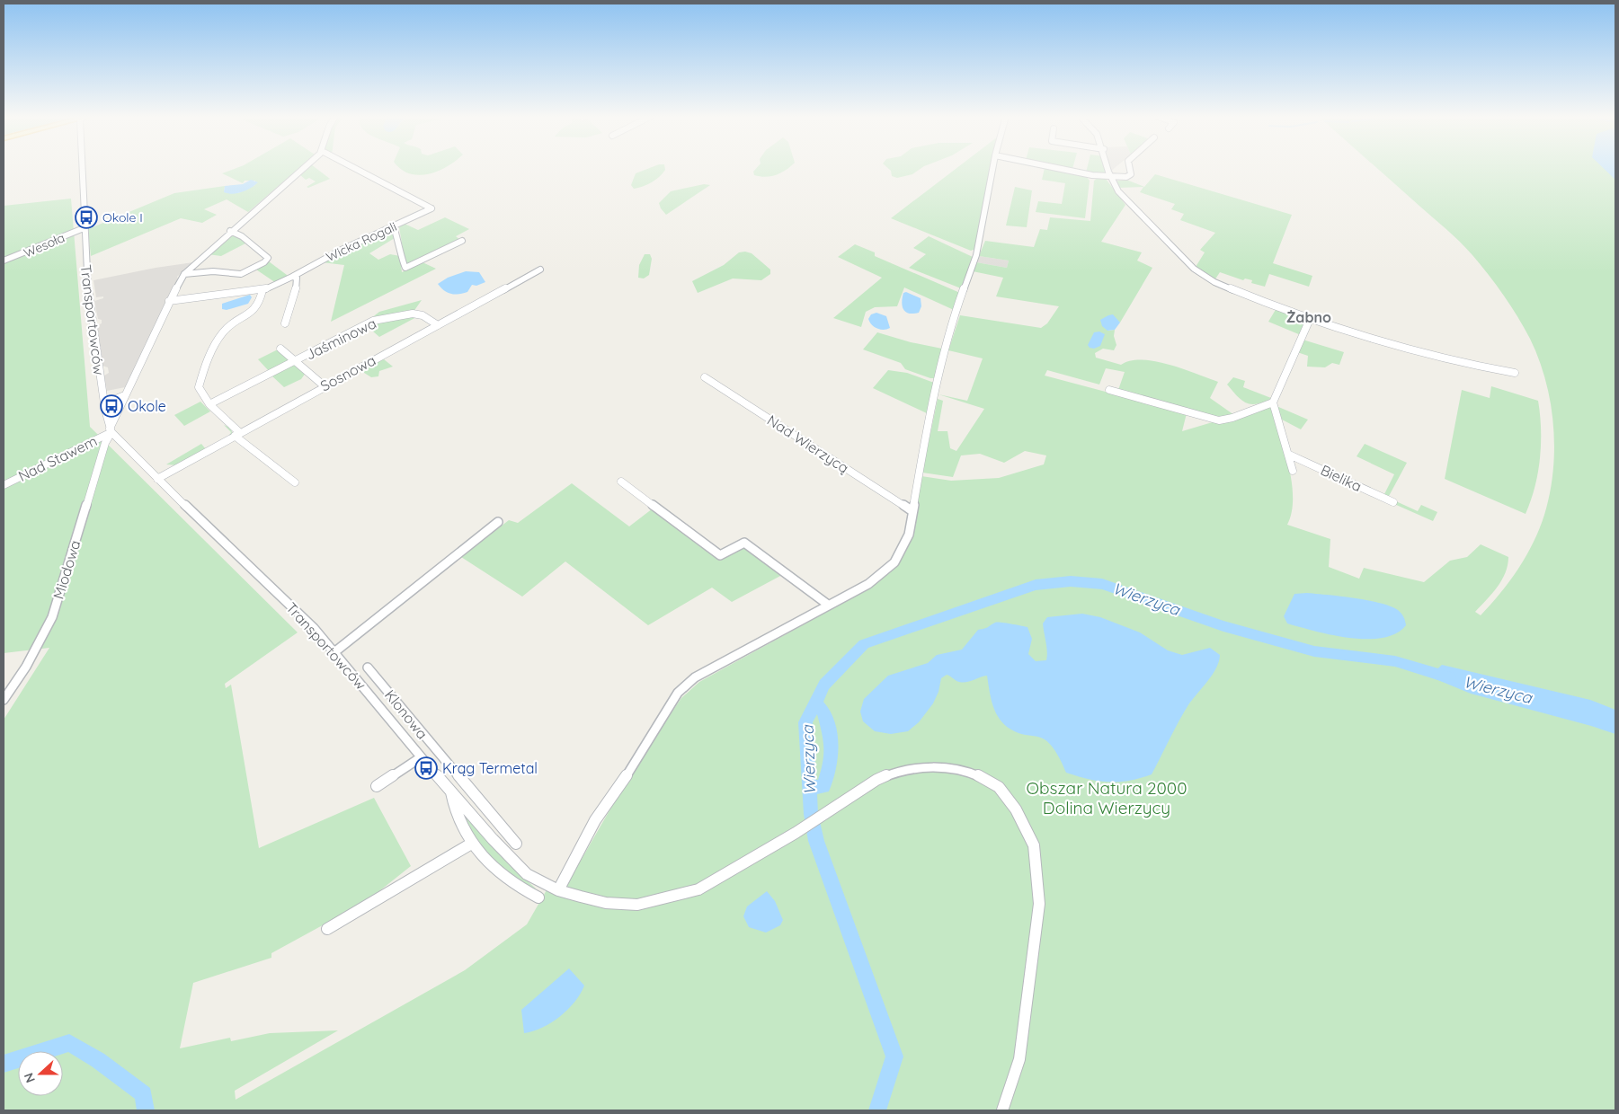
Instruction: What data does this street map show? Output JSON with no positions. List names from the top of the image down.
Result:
{
  "streets": {
    "street": [
      "Wicka Rogali",
      "Wesoła",
      "Transportowców",
      "Jaśminowa",
      "Sosnowa",
      "Nad Wierzycą",
      "Nad Stawem",
      "Bielika",
      "Miodowa",
      "Klonowa"
    ]
  },
  "crossings": [
    ["Wicka Rogali", "Miodowa"],
    ["Wesoła", "Transportowców"],
    ["Transportowców", "Sosnowa"],
    ["Transportowców", "Nad Stawem"],
    ["Transportowców", "Miodowa"],
    ["Jaśminowa", "Sosnowa"],
    ["Nad Stawem", "Miodowa"]
  ],
  "districts": ["Żabno"],
  "water": ["Wierzyca"],
  "parks": ["Obszar Natura 2000 Dolina Wierzycy"],
  "places": {
    "bus stop": ["Okole I", "Okole", "Krąg Termetal"]
  },
  "north": "left"
}
